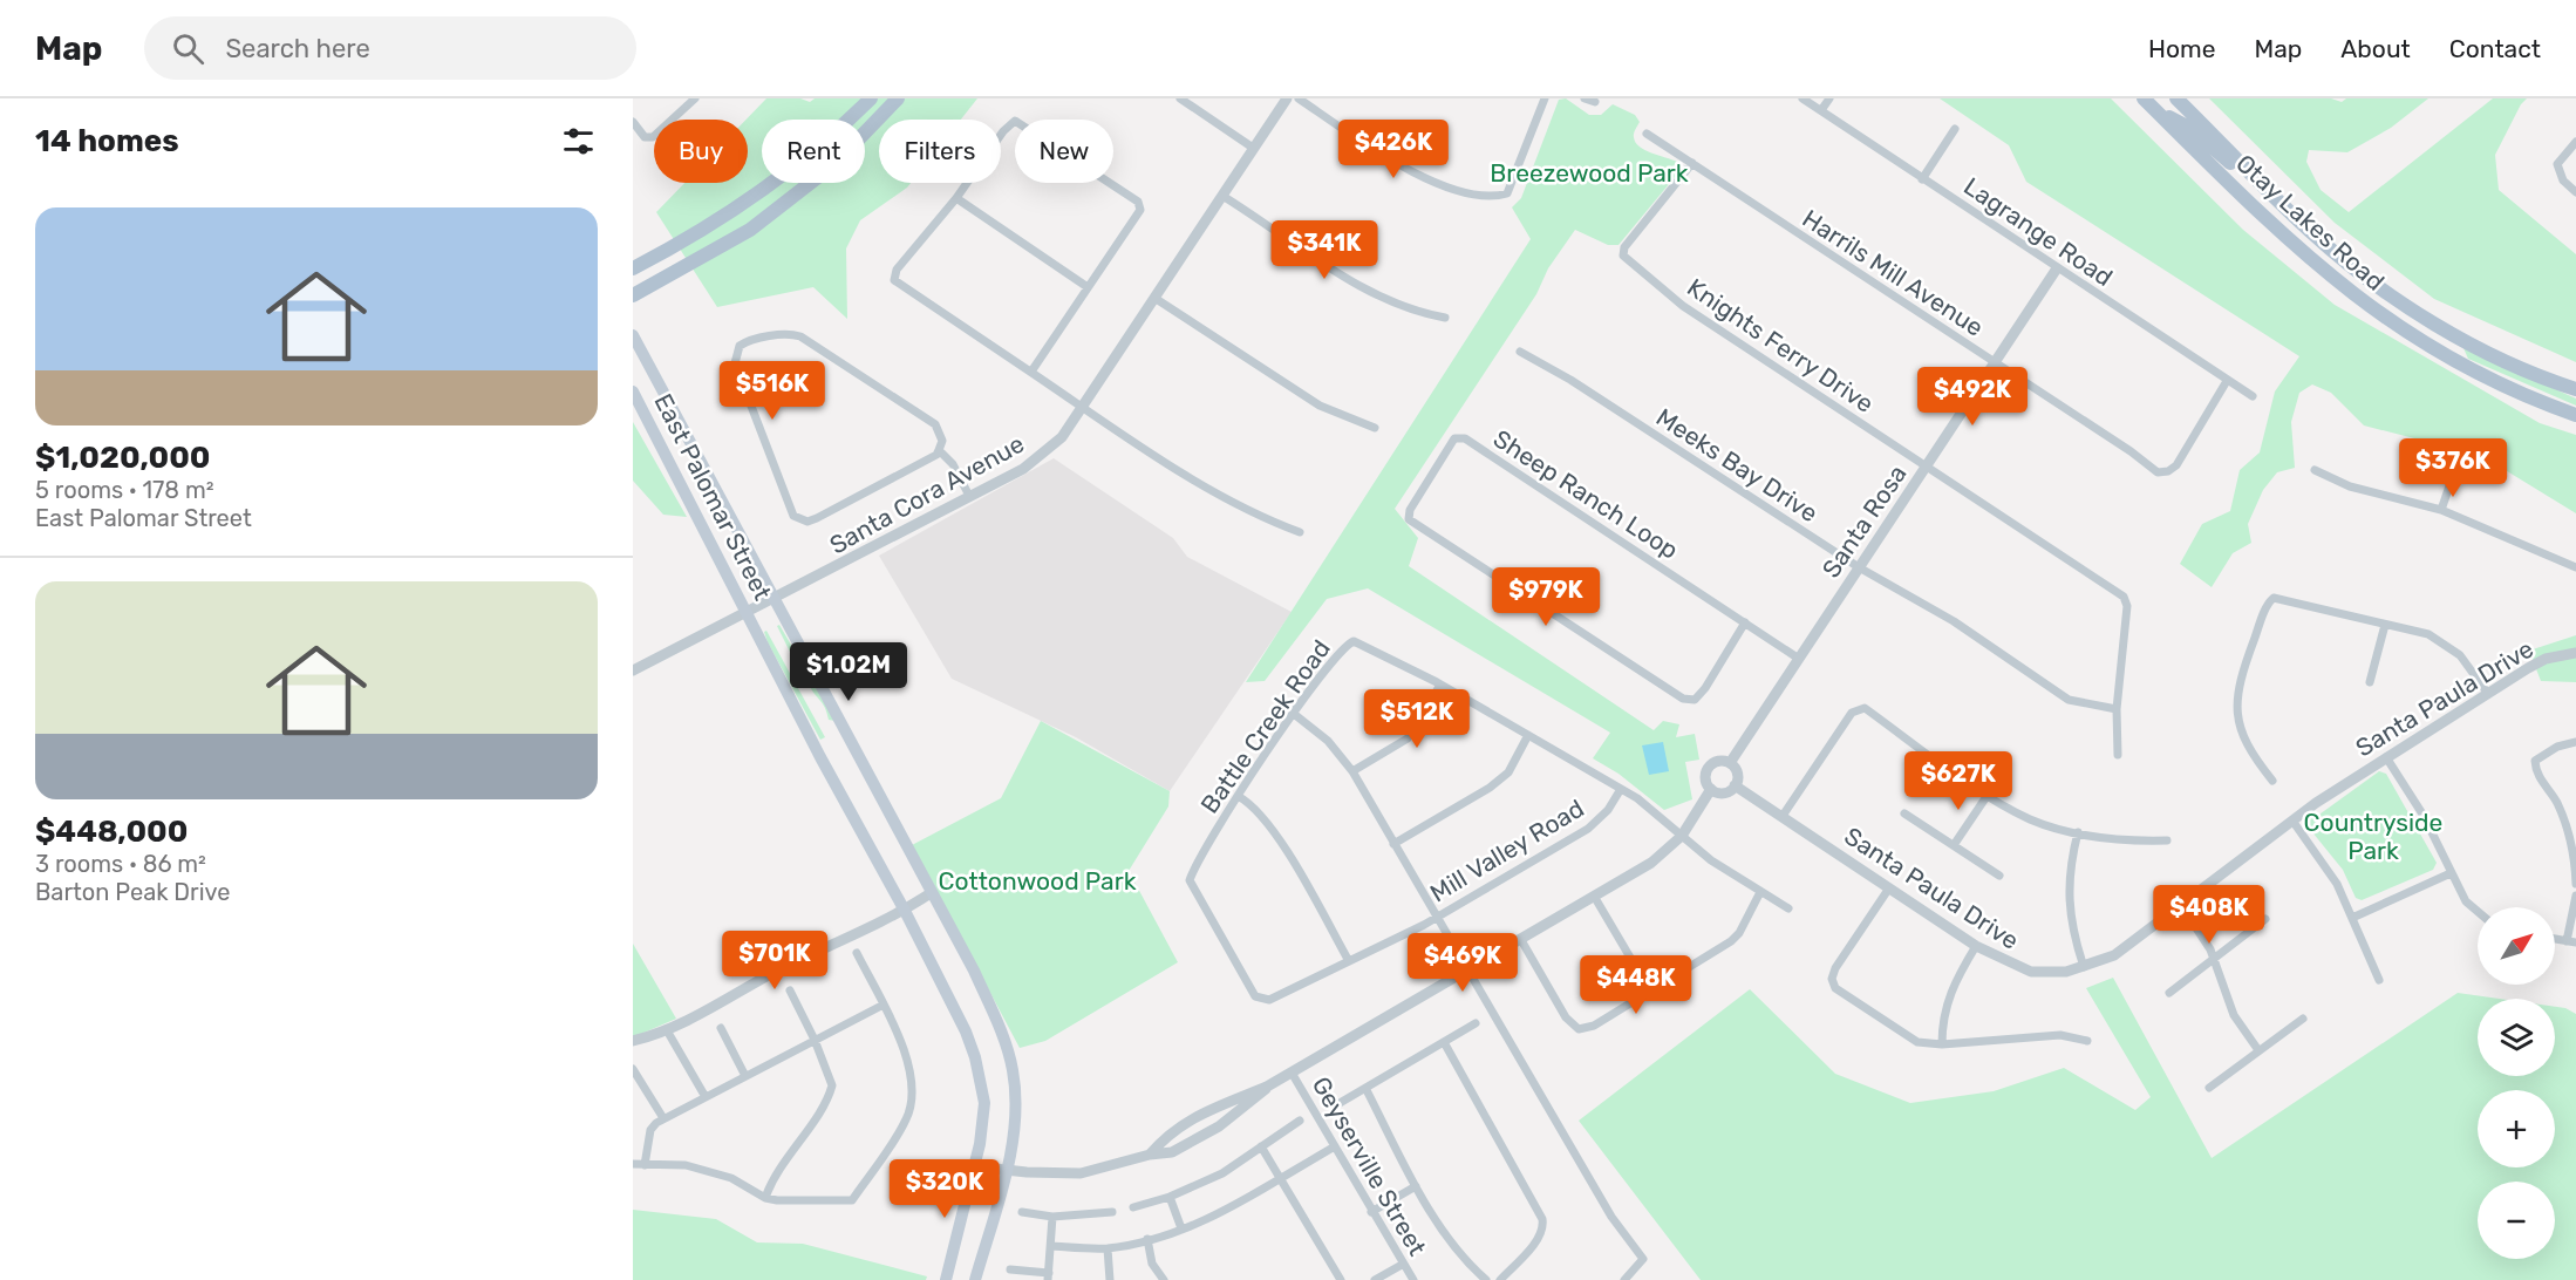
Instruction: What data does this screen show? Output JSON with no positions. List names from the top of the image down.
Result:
{
  "streets": {
    "main road": ["Otay Lakes Road", "East Palomar Street"],
    "street": [
      "Lagrange Road",
      "Harrils Mill Avenue",
      "Knights Ferry Drive",
      "Meeks Bay Drive",
      "Santa Cora Avenue",
      "Sheep Ranch Loop",
      "Santa Rosa",
      "Santa Paula Drive",
      "Battle Creek Road",
      "Mill Valley Road",
      "Geyserville Street"
    ]
  },
  "crossings": [
    ["Lagrange Road", "Harrils Mill Avenue"],
    ["Lagrange Road", "Santa Rosa"],
    ["Harrils Mill Avenue", "Knights Ferry Drive"],
    ["Harrils Mill Avenue", "Santa Rosa"],
    ["Knights Ferry Drive", "Meeks Bay Drive"],
    ["Knights Ferry Drive", "Santa Rosa"],
    ["Meeks Bay Drive", "Santa Rosa"],
    ["Santa Cora Avenue", "East Palomar Street"],
    ["Sheep Ranch Loop", "Santa Rosa"],
    ["Santa Rosa", "Santa Paula Drive"],
    ["Battle Creek Road", "Mill Valley Road"]
  ],
  "parks": ["Breezewood Park", "Countryside Park", "Cottonwood Park"],
  "north": "top right",
  "page": {
    "header": "Map",
    "search": "Search here",
    "nav": [
      "Home",
      "Map",
      "About",
      "Contact"
    ],
    "heading": "14 homes",
    "price": [
      "$426K",
      "$341K",
      "$516K",
      "$492K",
      "$376K",
      "$979K",
      "$1.02M",
      "$512K",
      "$627K",
      "$408K",
      "$701K",
      "$469K",
      "$448K",
      "$320K"
    ],
    "chip": [
      "Buy",
      "Rent",
      "Filters",
      "New"
    ],
    "list": [
      {
        "name": "$1,020,000",
        "note": "5 rooms · 178 m² · East Palomar Street"
      },
      {
        "name": "$448,000",
        "note": "3 rooms · 86 m² · Barton Peak Drive"
      }
    ],
    "map_buttons": ["+", "−"]
  }
}
